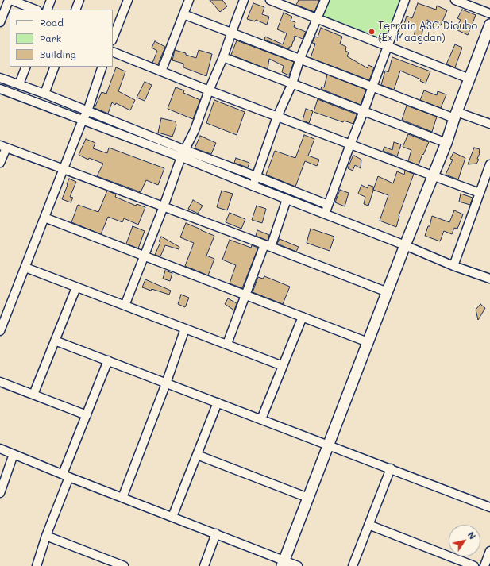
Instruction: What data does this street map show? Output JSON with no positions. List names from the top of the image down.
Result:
{
  "places": ["Terrain ASC Dioubo (Ex Maagdan)"],
  "legend": ["Road", "Park", "Building"],
  "north": "top right"
}
